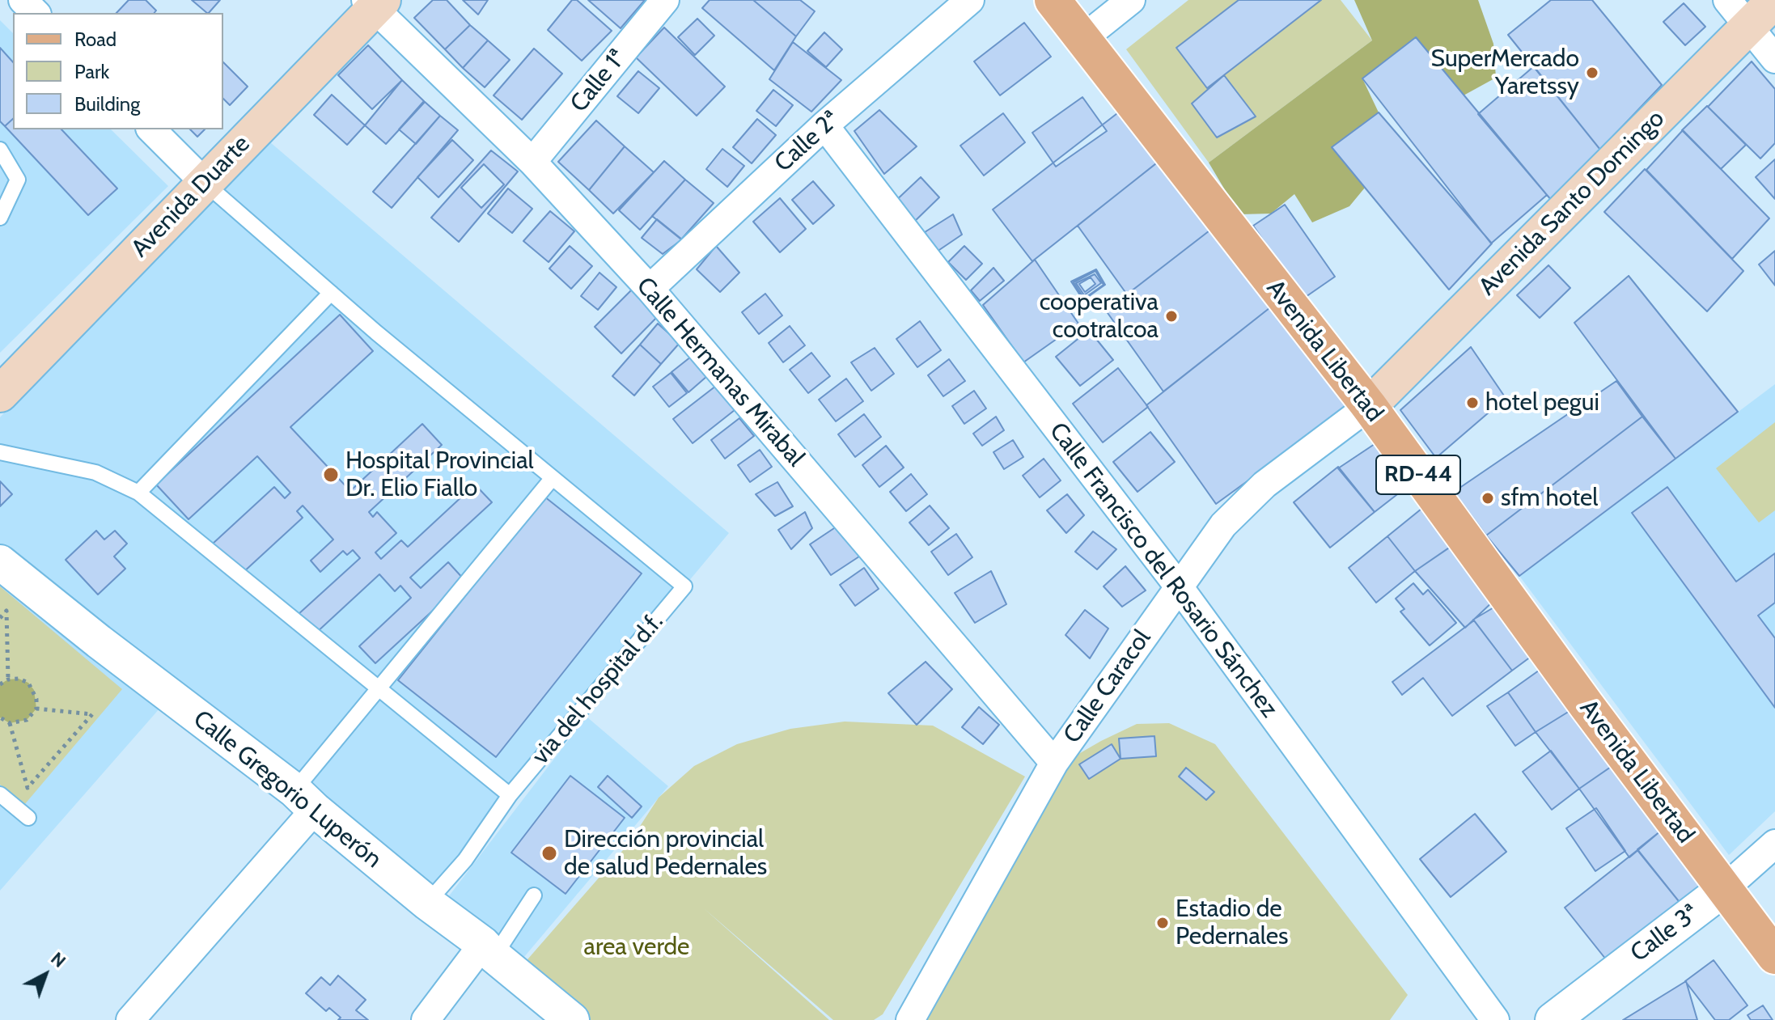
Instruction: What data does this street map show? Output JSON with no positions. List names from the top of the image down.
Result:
{
  "streets": {
    "main road": [
      "Avenida Duarte",
      "Avenida Santo Domingo",
      "Avenida Libertad",
      "RD-44"
    ],
    "street": [
      "Calle 1ª",
      "Calle 2ª",
      "Calle Hermanas Mirabal",
      "Calle Francisco del Rosario Sánchez",
      "Calle Caracol",
      "Calle Gregorio Luperón",
      "Calle 3ª"
    ],
    "lane": ["via del hospital d.f."]
  },
  "crossings": [
    ["Calle 1ª", "Calle Hermanas Mirabal"],
    ["Calle 2ª", "Calle Hermanas Mirabal"],
    ["Calle 2ª", "Calle Francisco del Rosario Sánchez"],
    ["Avenida Duarte", "Calle Hermanas Mirabal"],
    ["Avenida Duarte", "via del hospital d.f."],
    ["Avenida Santo Domingo", "Avenida Libertad"],
    ["Avenida Santo Domingo", "Calle Caracol"],
    ["Avenida Libertad", "Calle Caracol"],
    ["Avenida Libertad", "Calle 3ª"],
    ["Calle Hermanas Mirabal", "Calle Caracol"],
    ["Calle Francisco del Rosario Sánchez", "Calle Caracol"]
  ],
  "parks": ["area verde"],
  "places": [
    "SuperMercado Yaretssy",
    "cooperativa cootralcoa",
    "hotel pegui",
    "Hospital Provincial Dr. Elio Fiallo",
    "sfm hotel",
    "Dirección provincial de salud Pedernales",
    "Estadio de Pedernales"
  ],
  "legend": ["Road", "Park", "Building"],
  "north": "top right"
}
